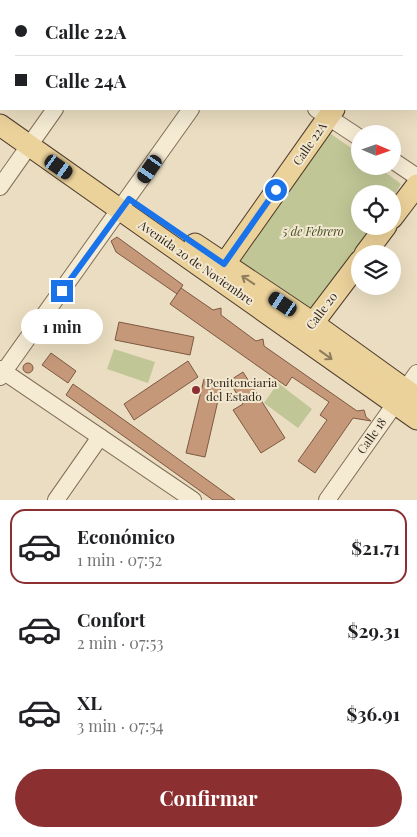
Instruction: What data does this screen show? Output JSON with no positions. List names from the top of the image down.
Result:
{
  "streets": {
    "main road": ["Calle 22A", "Avenida 20 de Noviembre", "Calle 20"],
    "street": ["Calle 18"]
  },
  "crossings": [
    ["Calle 22A", "Avenida 20 de Noviembre"],
    ["Avenida 20 de Noviembre", "Calle 20"],
    ["Avenida 20 de Noviembre", "Calle 18"]
  ],
  "parks": ["5 de Febrero"],
  "places": ["Penitenciaria del Estado"],
  "north": "right",
  "page": {
    "banner": ["Calle 22A", "Calle 24A"],
    "bubble": "1 min",
    "list": [
      {
        "name": "Económico",
        "note": "1 min · 07:52",
        "value": "$21.71"
      },
      {
        "name": "Confort",
        "note": "2 min · 07:53",
        "value": "$29.31"
      },
      {
        "name": "XL",
        "note": "3 min · 07:54",
        "value": "$36.91"
      }
    ],
    "buttons": "Confirmar"
  }
}
